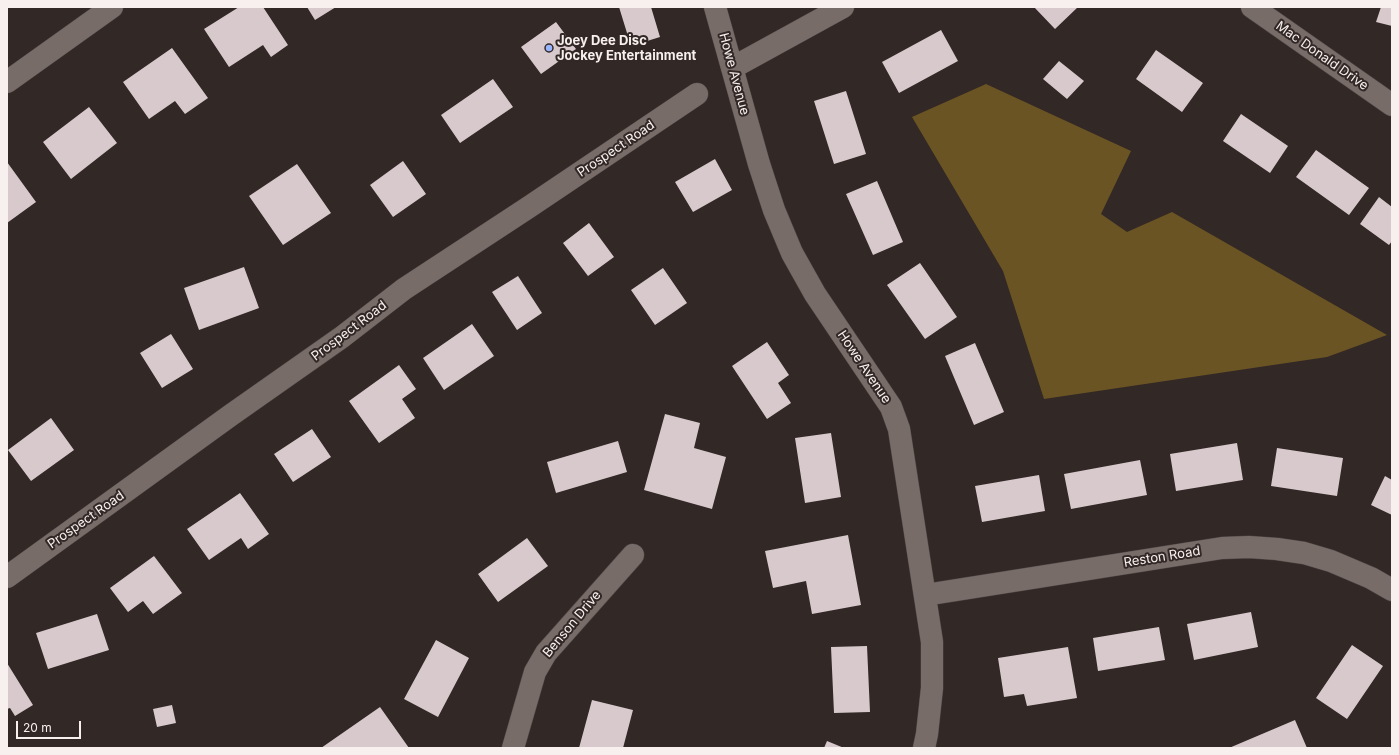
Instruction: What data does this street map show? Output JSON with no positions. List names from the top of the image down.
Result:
{
  "streets": {
    "street": [
      "Mac Donald Drive",
      "Howe Avenue",
      "Prospect Road",
      "Reston Road",
      "Benson Drive"
    ]
  },
  "crossings": [
    ["Howe Avenue", "Reston Road"]
  ],
  "places": ["Joey Dee Disc Jockey Entertainment"],
  "scale_bar": "20 m"
}
